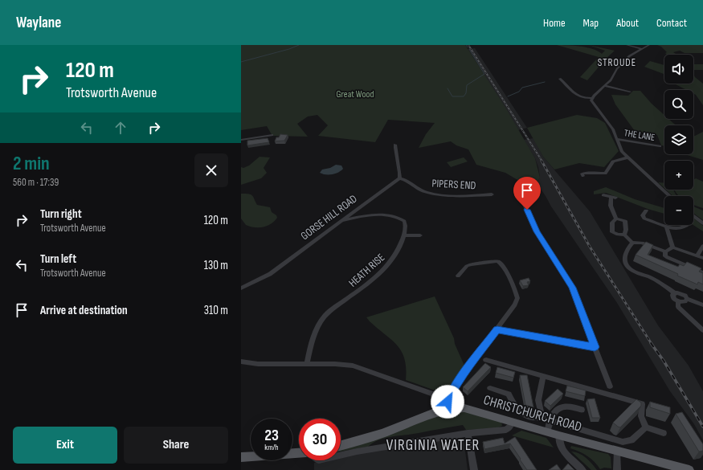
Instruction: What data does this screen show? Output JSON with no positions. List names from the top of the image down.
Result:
{
  "streets": {
    "main road": ["CHRISTCHURCH ROAD"],
    "street": [
      "THE LANE",
      "PIPERS END",
      "GORSE HILL ROAD",
      "HEATH RISE"
    ]
  },
  "crossings": [
    ["PIPERS END", "GORSE HILL ROAD"],
    ["GORSE HILL ROAD", "HEATH RISE"]
  ],
  "districts": ["STROUDE", "VIRGINIA WATER"],
  "parks": ["Great Wood"],
  "page": {
    "header": "Waylane",
    "nav": [
      "Home",
      "Map",
      "About",
      "Contact"
    ],
    "turn": ["120 m", "Trotsworth Avenue"],
    "map_buttons": ["+", "−"],
    "heading": ["2 min", "560 m · 17:39"],
    "list": [
      {
        "name": "Turn right",
        "note": "Trotsworth Avenue",
        "value": "120 m"
      },
      {
        "name": "Turn left",
        "note": "Trotsworth Avenue",
        "value": "130 m"
      },
      {
        "name": "Arrive at destination",
        "value": "310 m"
      }
    ],
    "speed": "23 km/h",
    "limit": "30",
    "buttons": ["Exit", "Share"]
  }
}
